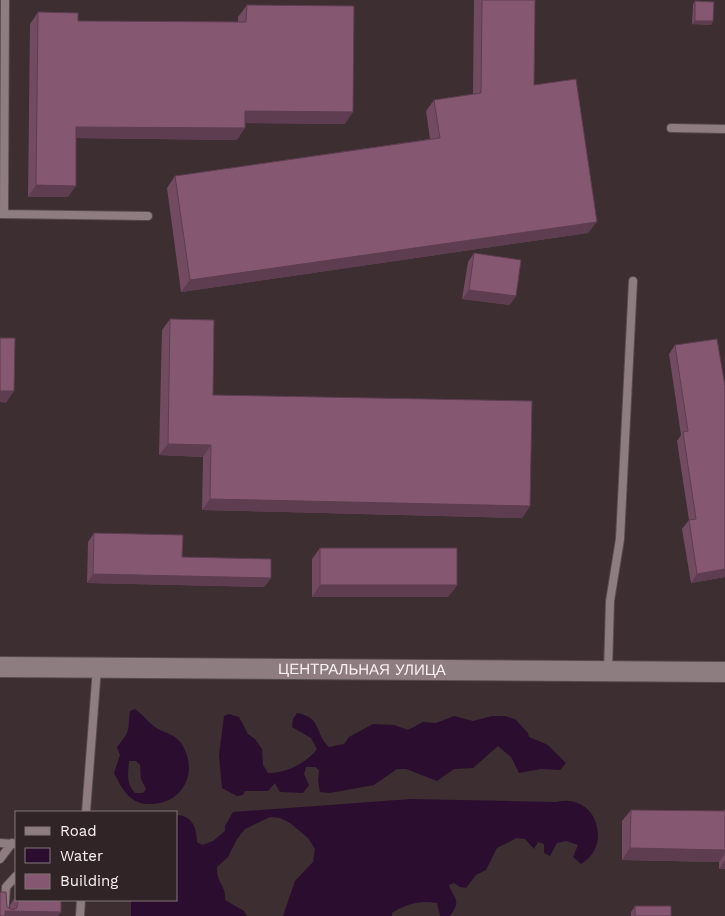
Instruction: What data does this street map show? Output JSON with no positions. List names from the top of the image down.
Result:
{
  "streets": {
    "street": ["ЦЕНТРАЛЬНАЯ УЛИЦА"]
  },
  "legend": ["Road", "Water", "Building"]
}
